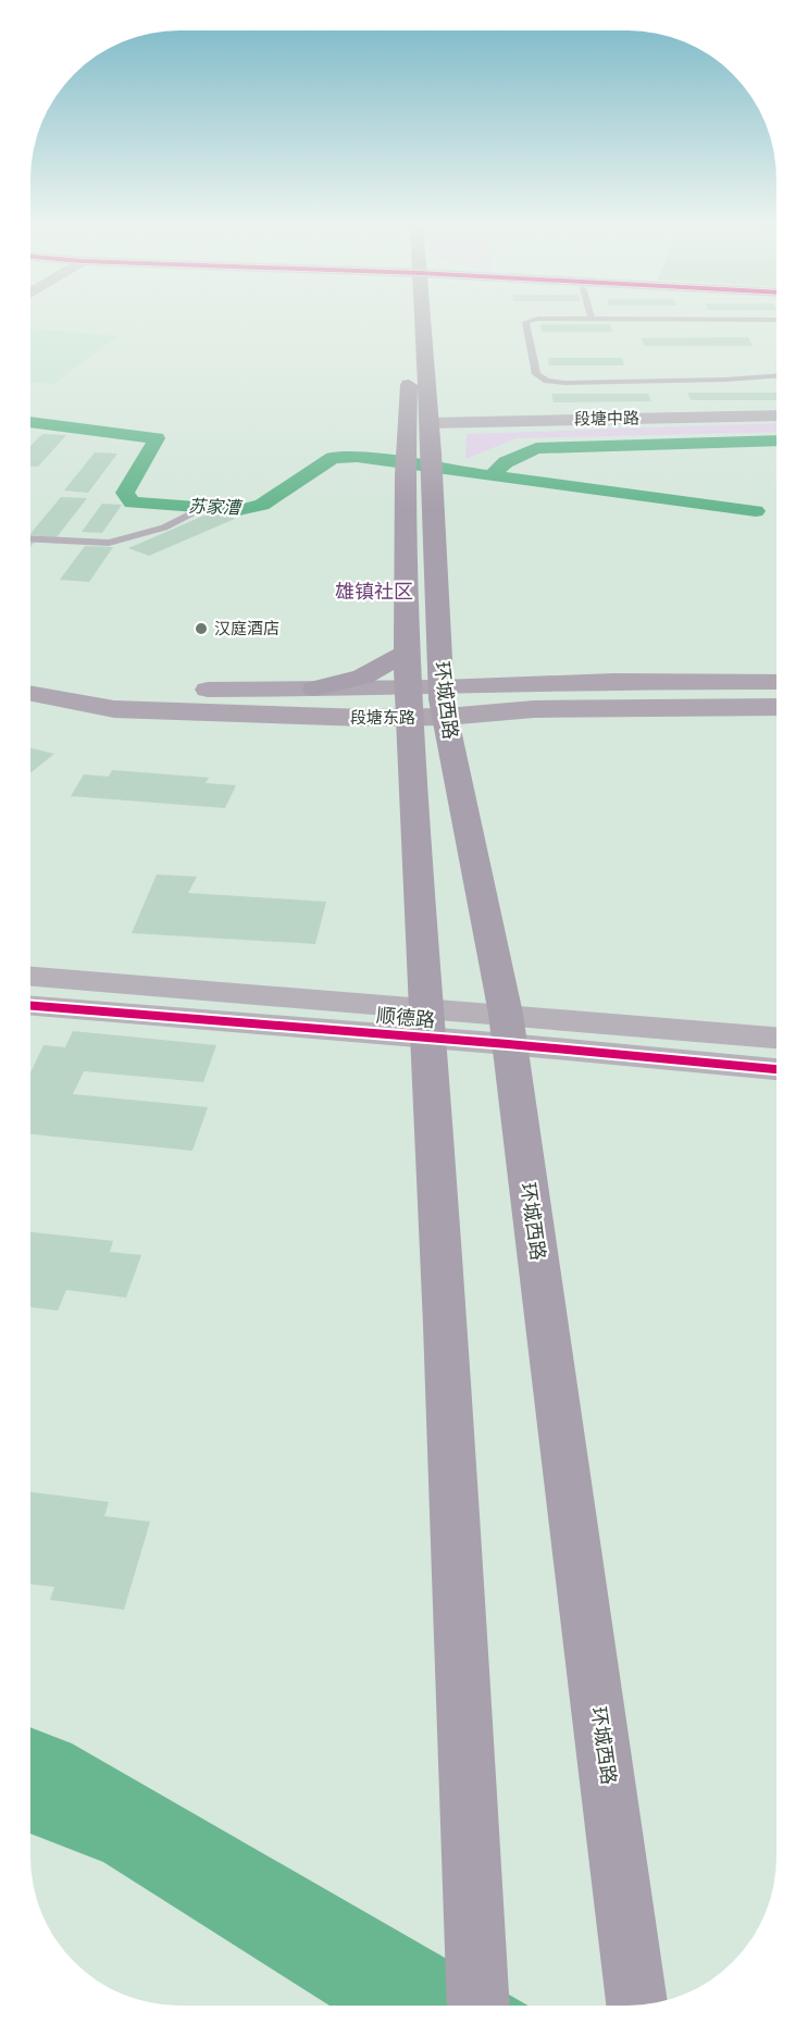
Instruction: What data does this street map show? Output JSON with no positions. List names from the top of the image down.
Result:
{
  "streets": {
    "main road": ["环城西路", "段塘东路"],
    "street": ["段塘中路", "顺德路"]
  },
  "crossings": [
    ["段塘中路", "环城西路"],
    ["环城西路", "段塘东路"],
    ["环城西路", "顺德路"]
  ],
  "districts": ["雄镇社区"],
  "water": ["苏家漕"],
  "places": ["汉庭酒店"]
}
